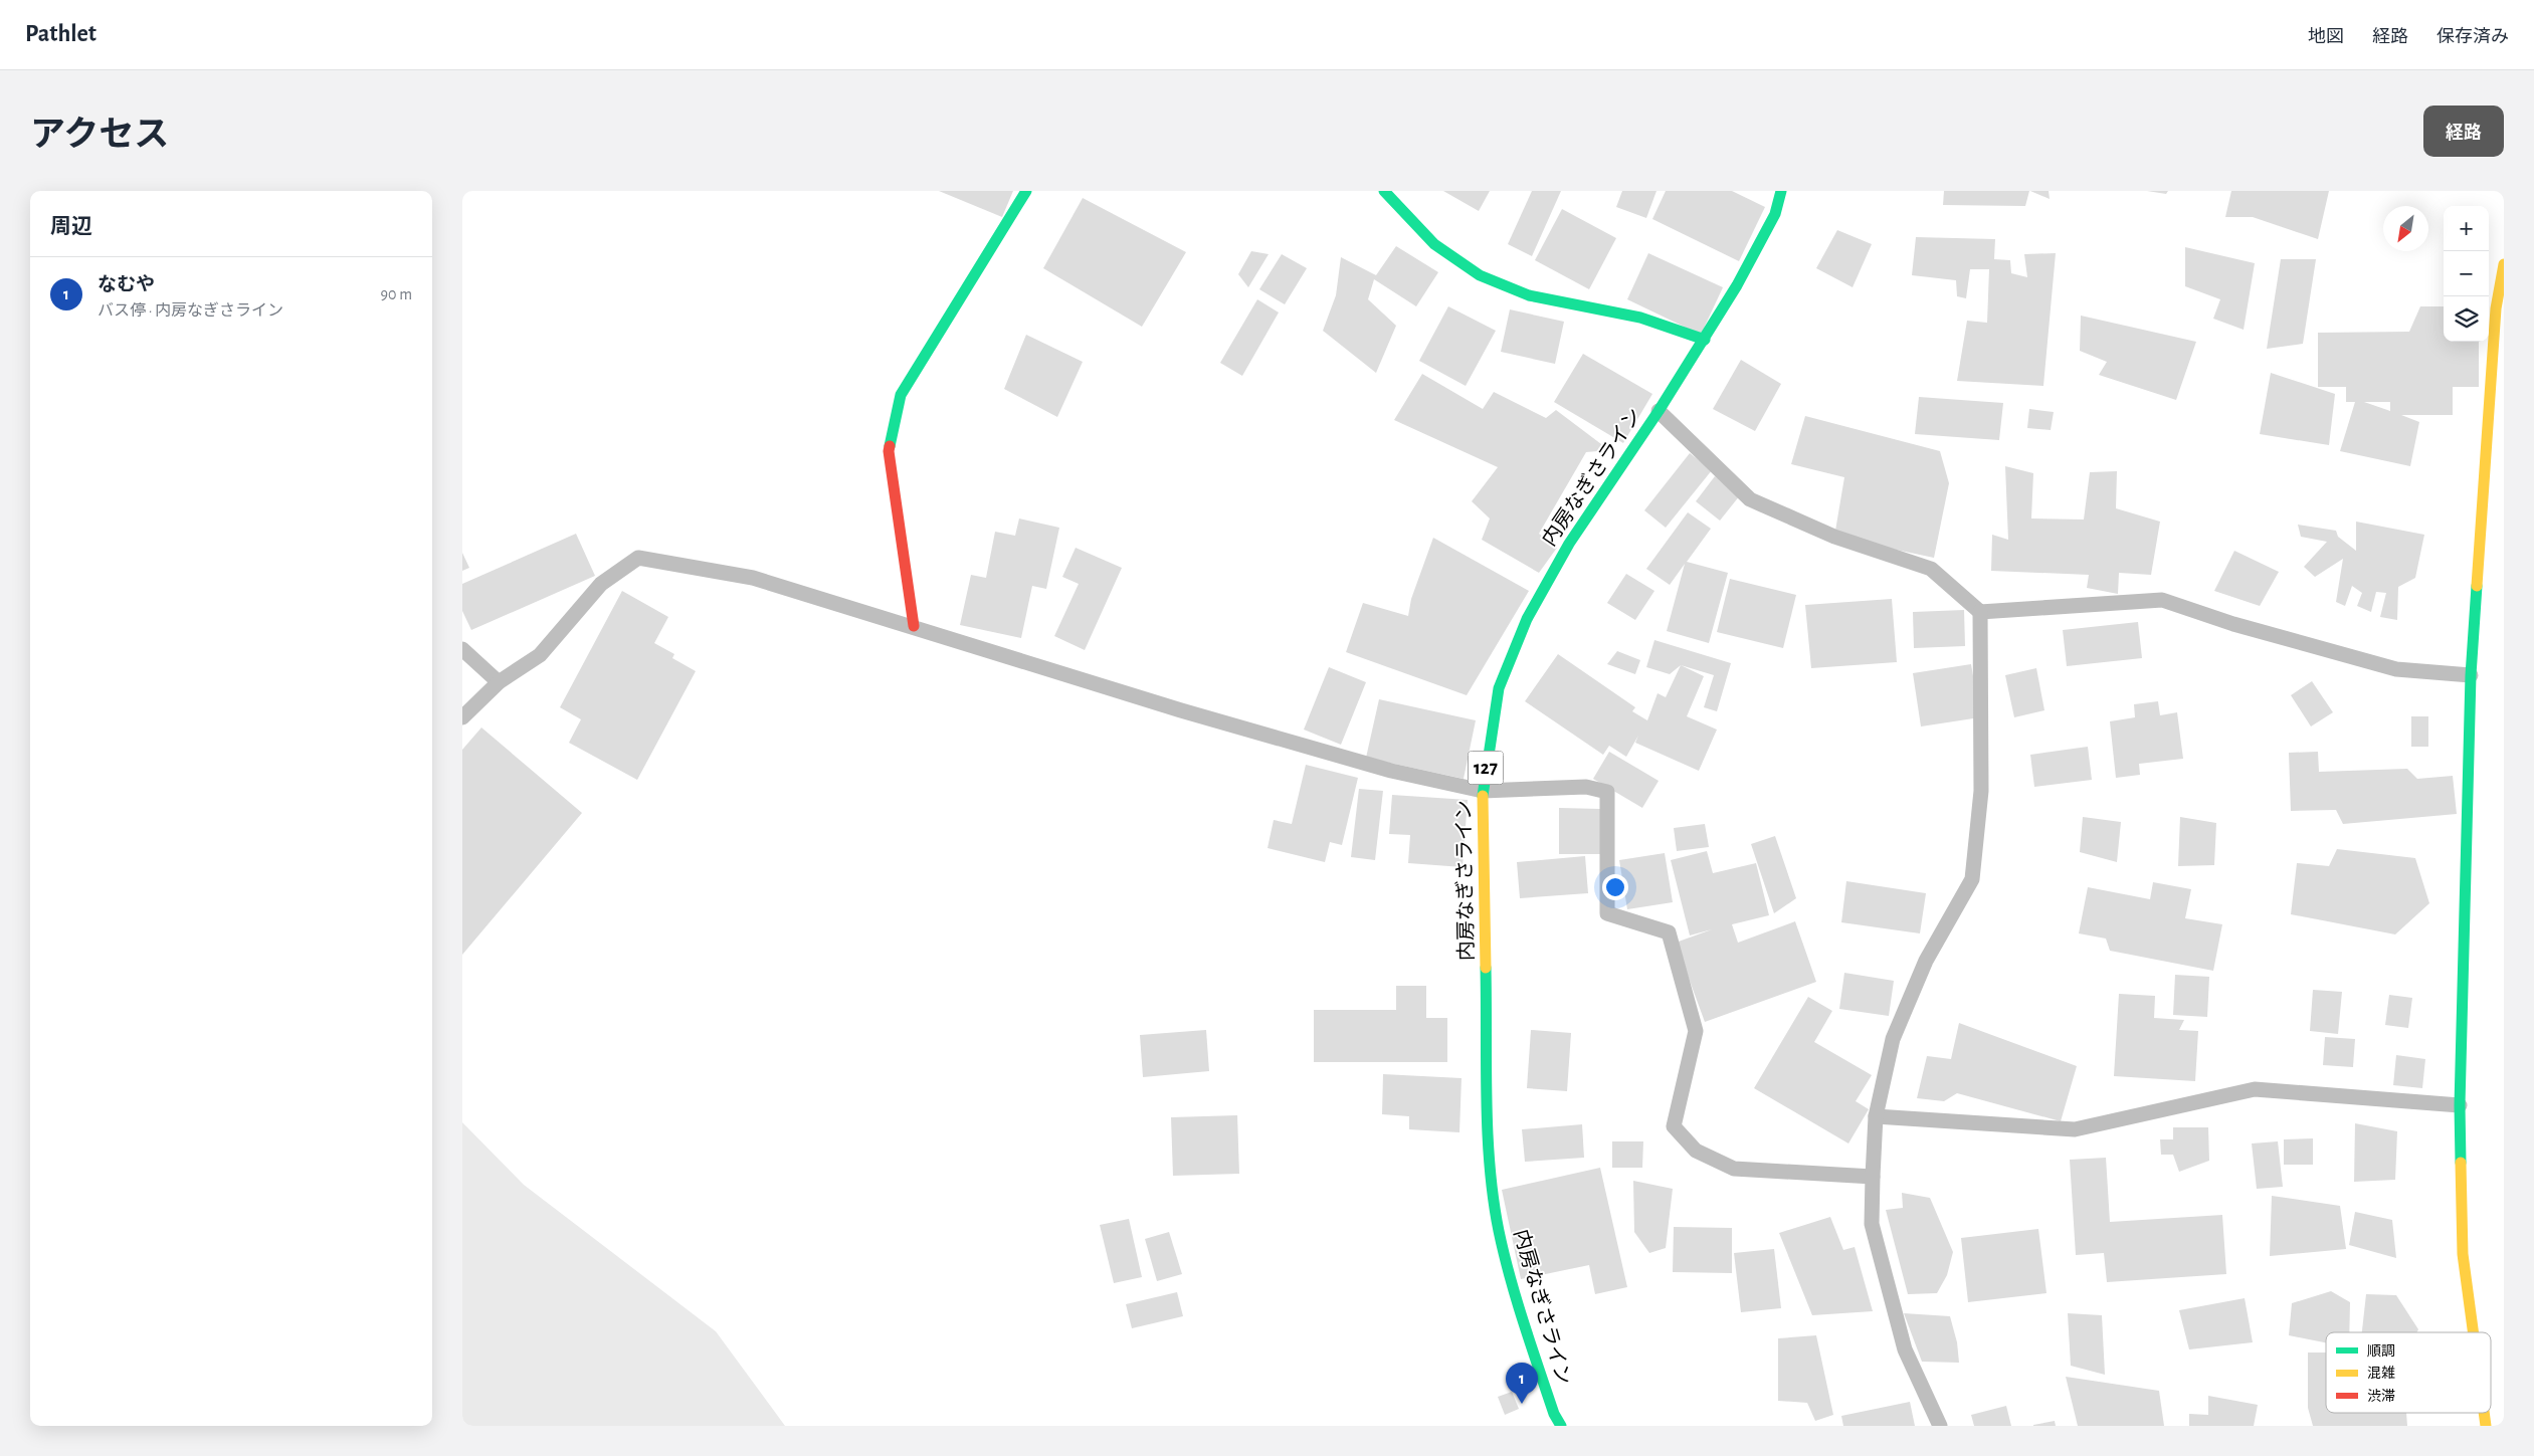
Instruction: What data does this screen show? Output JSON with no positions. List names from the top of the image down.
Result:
{
  "streets": {
    "main road": ["内房なぎさライン", "127"]
  },
  "legend": ["順調", "混雑", "渋滞"],
  "north": "bottom left",
  "page": {
    "header": "Pathlet",
    "nav": ["地図", "経路", "保存済み"],
    "title": "アクセス",
    "buttons": "経路",
    "heading": "周辺",
    "map_buttons": ["+", "−"],
    "list": [
      {
        "mark": "1",
        "name": "なむや",
        "note": "バス停 · 内房なぎさライン",
        "value": "90 m"
      }
    ],
    "pins": "1"
  }
}
